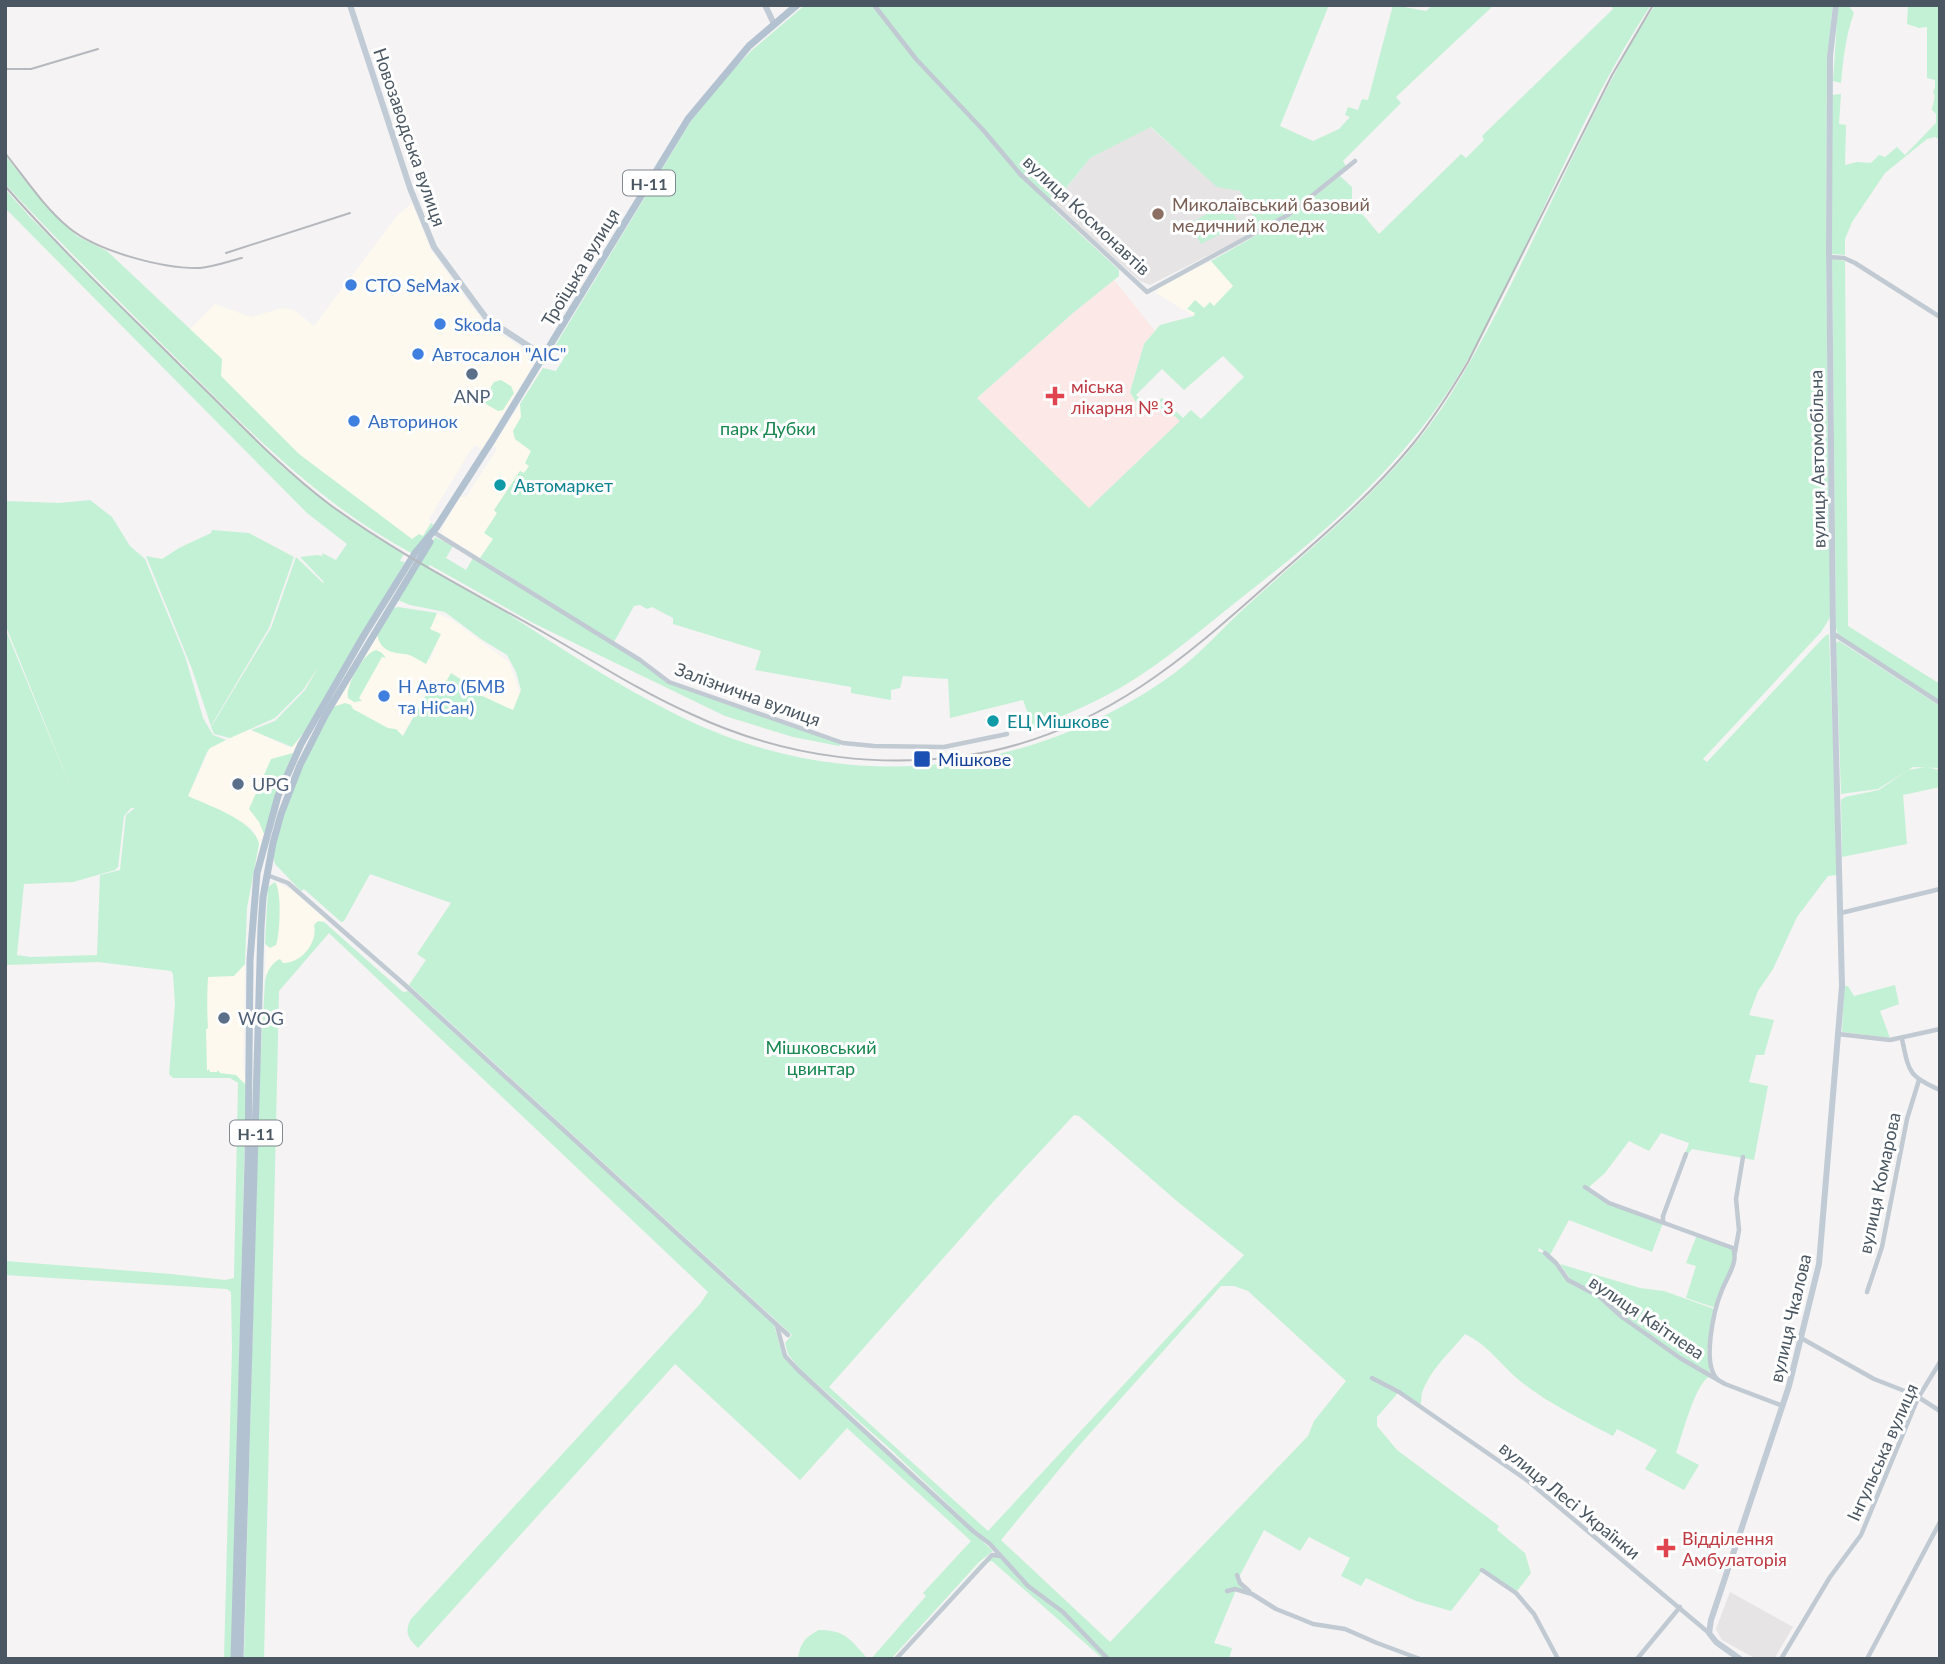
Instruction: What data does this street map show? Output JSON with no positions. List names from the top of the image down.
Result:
{
  "streets": {
    "main road": ["Н-11", "Троїцька вулиця"],
    "street": [
      "Новозаводська вулиця",
      "вулиця Космонавтів",
      "вулиця Автомобільна",
      "Залізнична вулиця",
      "вулиця Комарова",
      "вулиця Квітнева",
      "вулиця Чкалова",
      "Інгульська вулиця",
      "вулиця Лесі Українки"
    ]
  },
  "crossings": [
    ["Новозаводська вулиця", "Троїцька вулиця"],
    ["Н-11", "Троїцька вулиця"],
    ["Н-11", "Залізнична вулиця"],
    ["Троїцька вулиця", "Залізнична вулиця"],
    ["вулиця Автомобільна", "вулиця Чкалова"],
    ["вулиця Квітнева", "вулиця Чкалова"],
    ["вулиця Чкалова", "вулиця Лесі Українки"]
  ],
  "parks": ["парк Дубки", "Мішковський цвинтар"],
  "places": {
    "other": [
      "Миколаївський базовий медичний коледж",
      "СТО SeMax",
      "Skoda",
      "Автосалон \"АІС\"",
      "ANP",
      "Авторинок",
      "Автомаркет",
      "Н Авто (БМВ та НіСан)",
      "ЕЦ Мішкове",
      "UPG",
      "WOG"
    ],
    "health": ["міська лікарня № 3", "Відділення Амбулаторія"],
    "transit": ["Мішкове"]
  }
}
